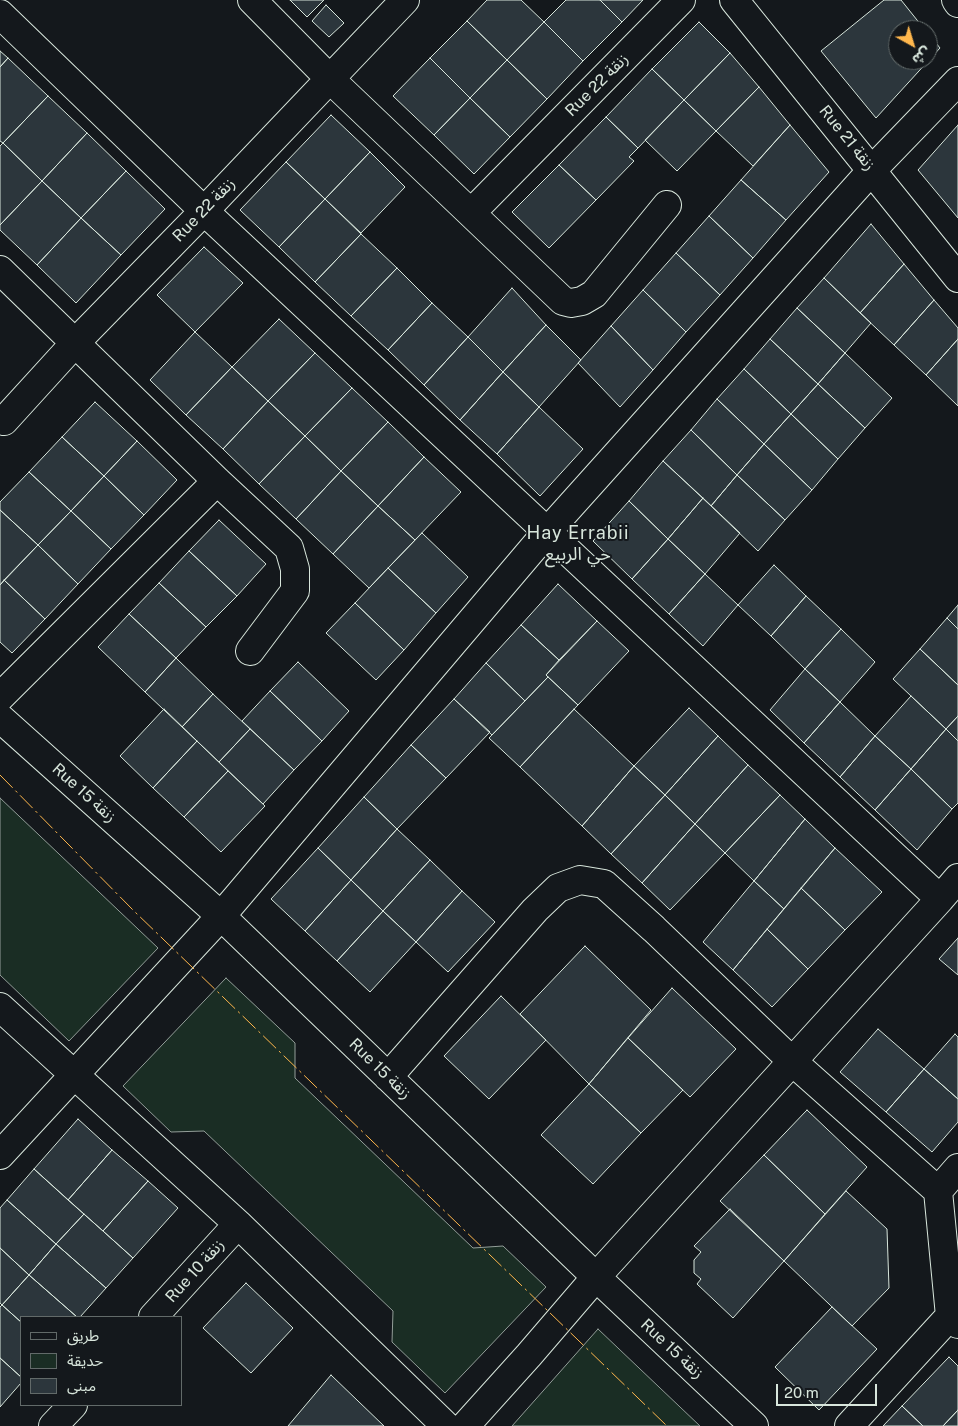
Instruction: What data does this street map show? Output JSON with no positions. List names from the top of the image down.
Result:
{
  "streets": {
    "street": [
      "Rue 22 زنقة",
      "Rue 21 زنقة",
      "Rue 15 زنقة",
      "Rue 10 زنقة"
    ]
  },
  "districts": ["Hay Errabii حي الربيع"],
  "legend": ["طريق", "حديقة", "مبنى"],
  "scale_bar": "20 m",
  "north": "bottom right"
}
